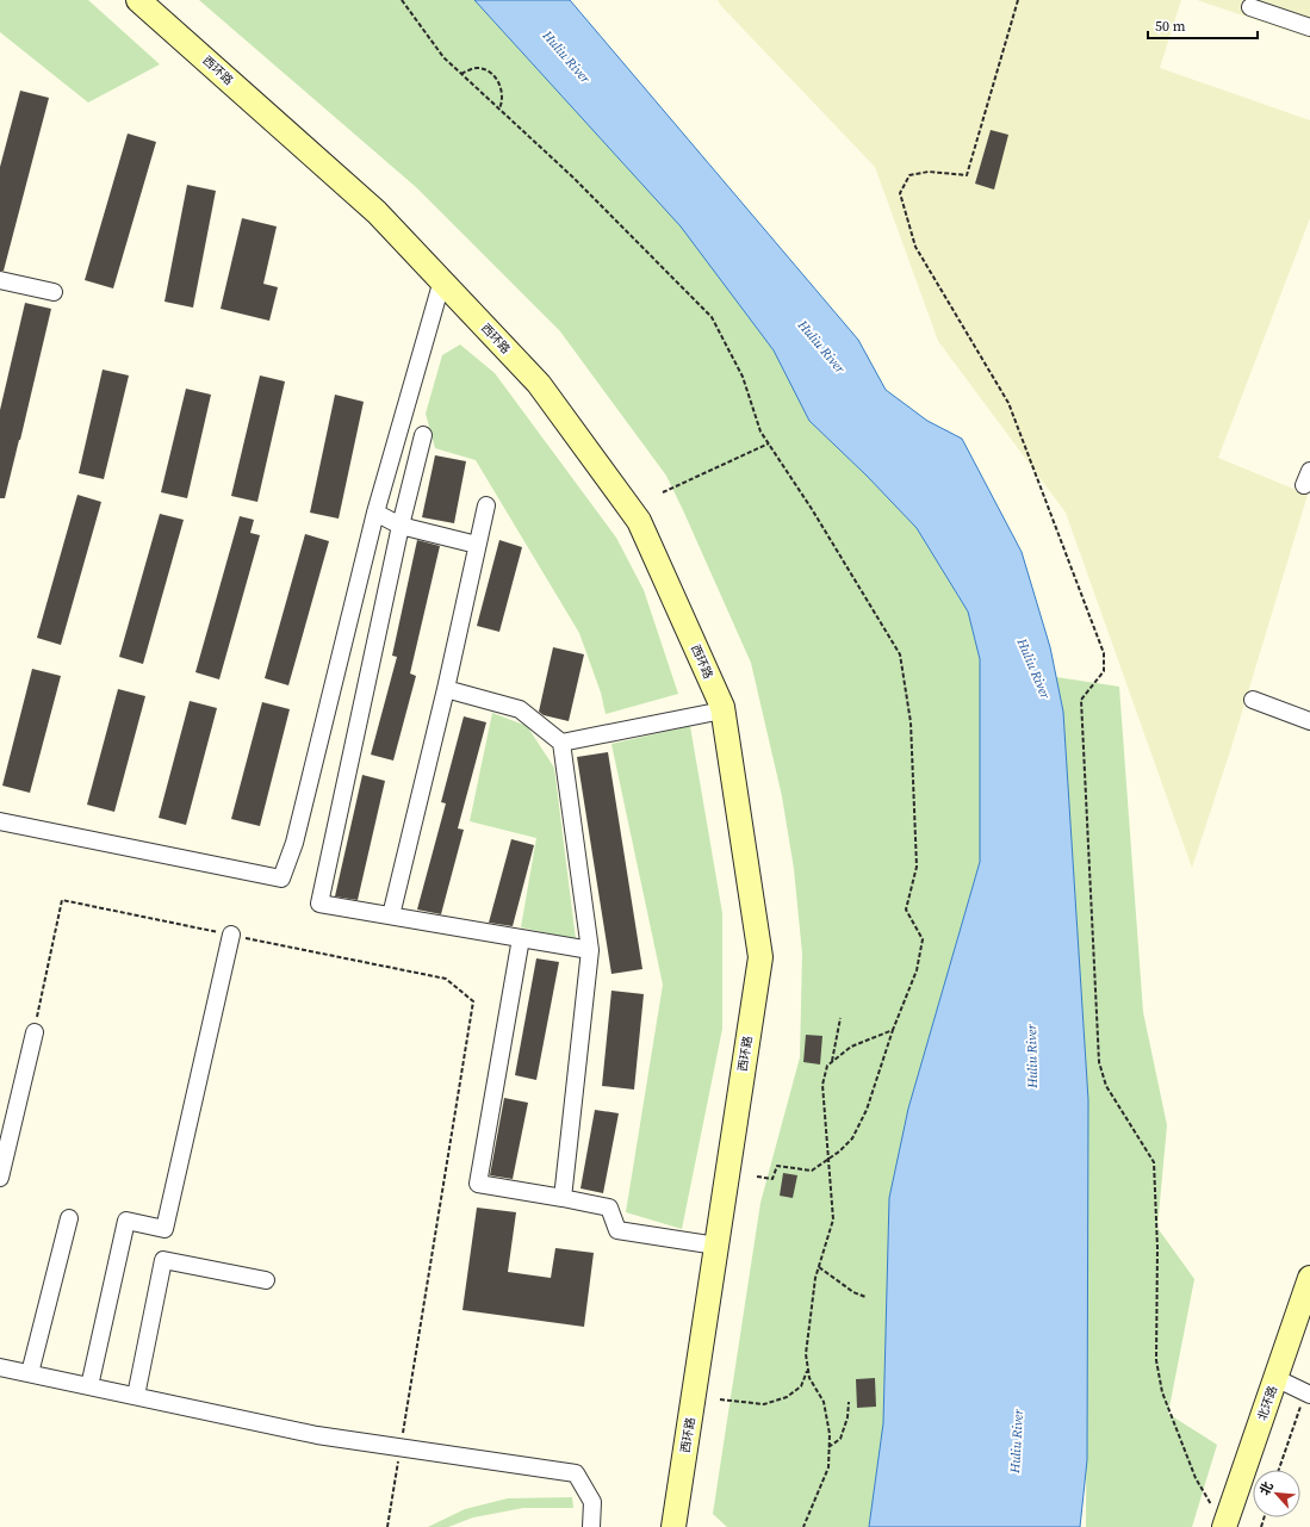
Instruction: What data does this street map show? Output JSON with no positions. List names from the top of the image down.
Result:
{
  "streets": {
    "main road": ["西环路", "北环路"]
  },
  "water": ["Huliu River"],
  "scale_bar": "50 m",
  "north": "top left"
}
